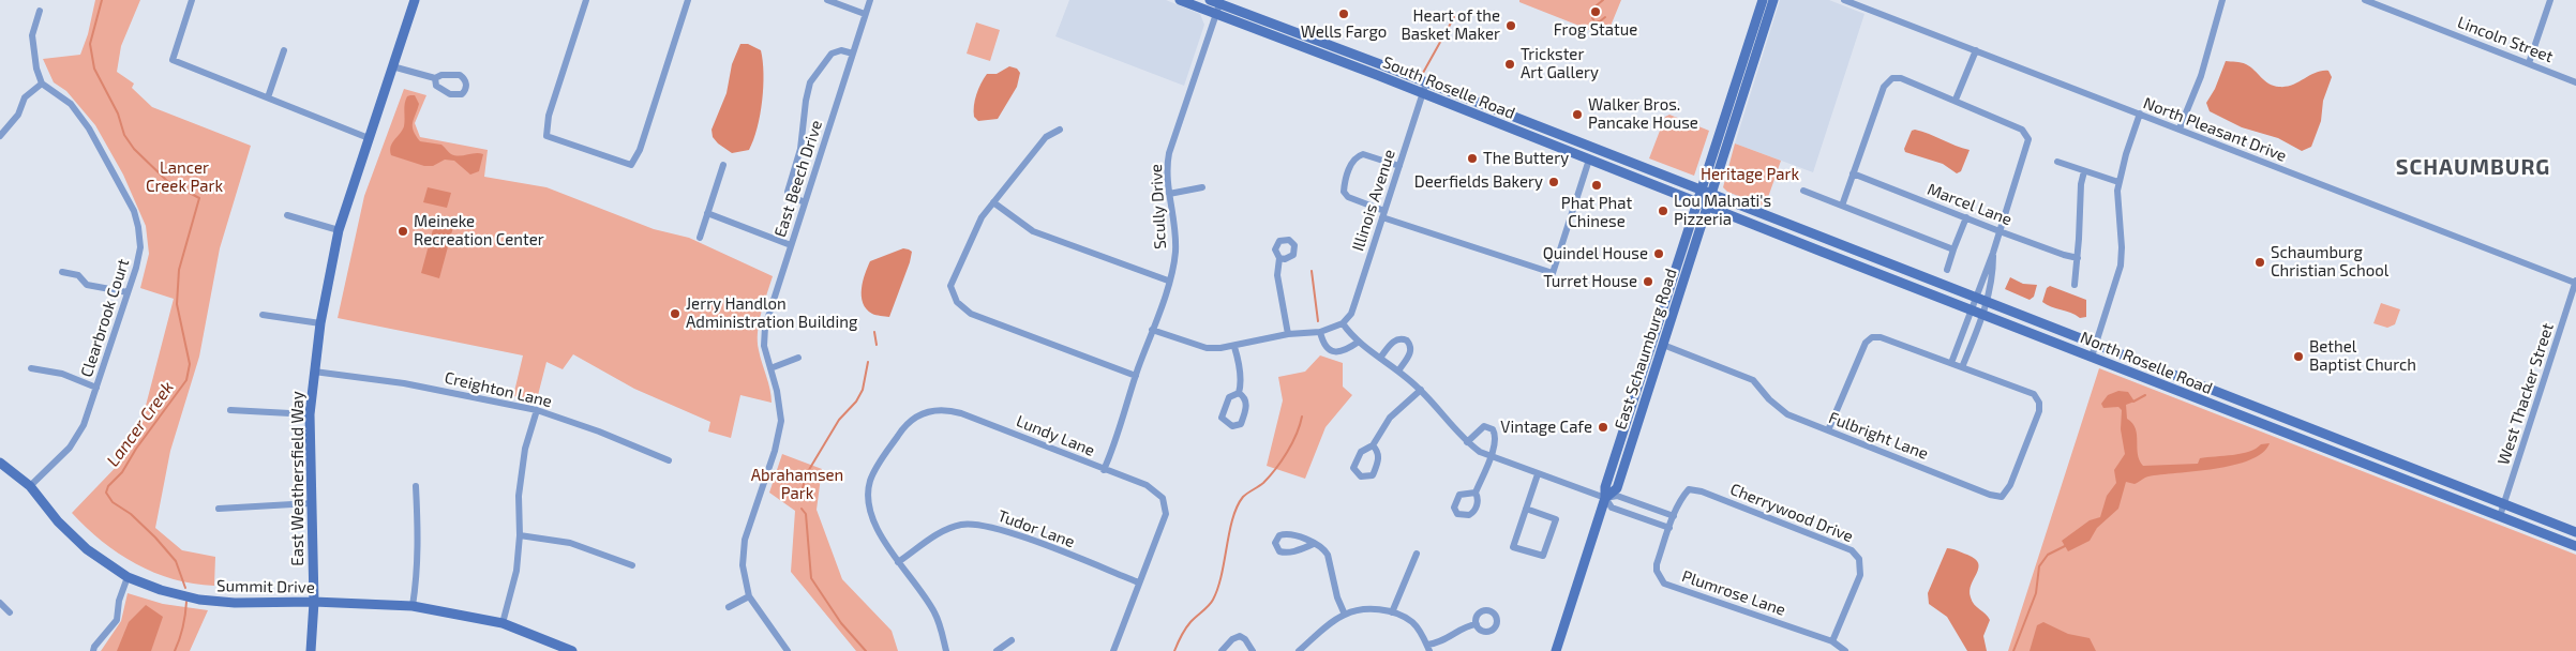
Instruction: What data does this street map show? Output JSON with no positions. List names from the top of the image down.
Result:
{
  "streets": {
    "main road": [
      "South Roselle Road",
      "East Schaumburg Road",
      "North Roselle Road",
      "East Weathersfield Way",
      "Summit Drive"
    ],
    "street": [
      "Lincoln Street",
      "North Pleasant Drive",
      "East Beech Drive",
      "Illinois Avenue",
      "Marcel Lane",
      "Scully Drive",
      "Clearbrook Court",
      "Creighton Lane",
      "West Thacker Street",
      "Lundy Lane",
      "Fulbright Lane",
      "Cherrywood Drive",
      "Tudor Lane",
      "Plumrose Lane"
    ]
  },
  "crossings": [
    ["South Roselle Road", "Illinois Avenue"],
    ["South Roselle Road", "Scully Drive"],
    ["South Roselle Road", "East Schaumburg Road"],
    ["South Roselle Road", "North Roselle Road"],
    ["North Pleasant Drive", "West Thacker Street"],
    ["Scully Drive", "Lundy Lane"],
    ["Clearbrook Court", "Summit Drive"],
    ["East Schaumburg Road", "North Roselle Road"],
    ["East Schaumburg Road", "Fulbright Lane"],
    ["North Roselle Road", "West Thacker Street"],
    ["Creighton Lane", "East Weathersfield Way"],
    ["Lundy Lane", "Tudor Lane"],
    ["East Weathersfield Way", "Summit Drive"],
    ["Cherrywood Drive", "Plumrose Lane"]
  ],
  "districts": ["SCHAUMBURG"],
  "water": ["Lancer Creek"],
  "parks": ["Lancer Creek Park", "Heritage Park", "Abrahamsen Park"],
  "places": [
    "Frog Statue",
    "Wells Fargo",
    "Heart of the Basket Maker",
    "Trickster Art Gallery",
    "Walker Bros. Pancake House",
    "The Buttery",
    "Deerfields Bakery",
    "Phat Phat Chinese",
    "Lou Malnati's Pizzeria",
    "Meineke Recreation Center",
    "Quindel House",
    "Schaumburg Christian School",
    "Turret House",
    "Jerry Handlon Administration Building",
    "Bethel Baptist Church",
    "Vintage Cafe"
  ]
}
